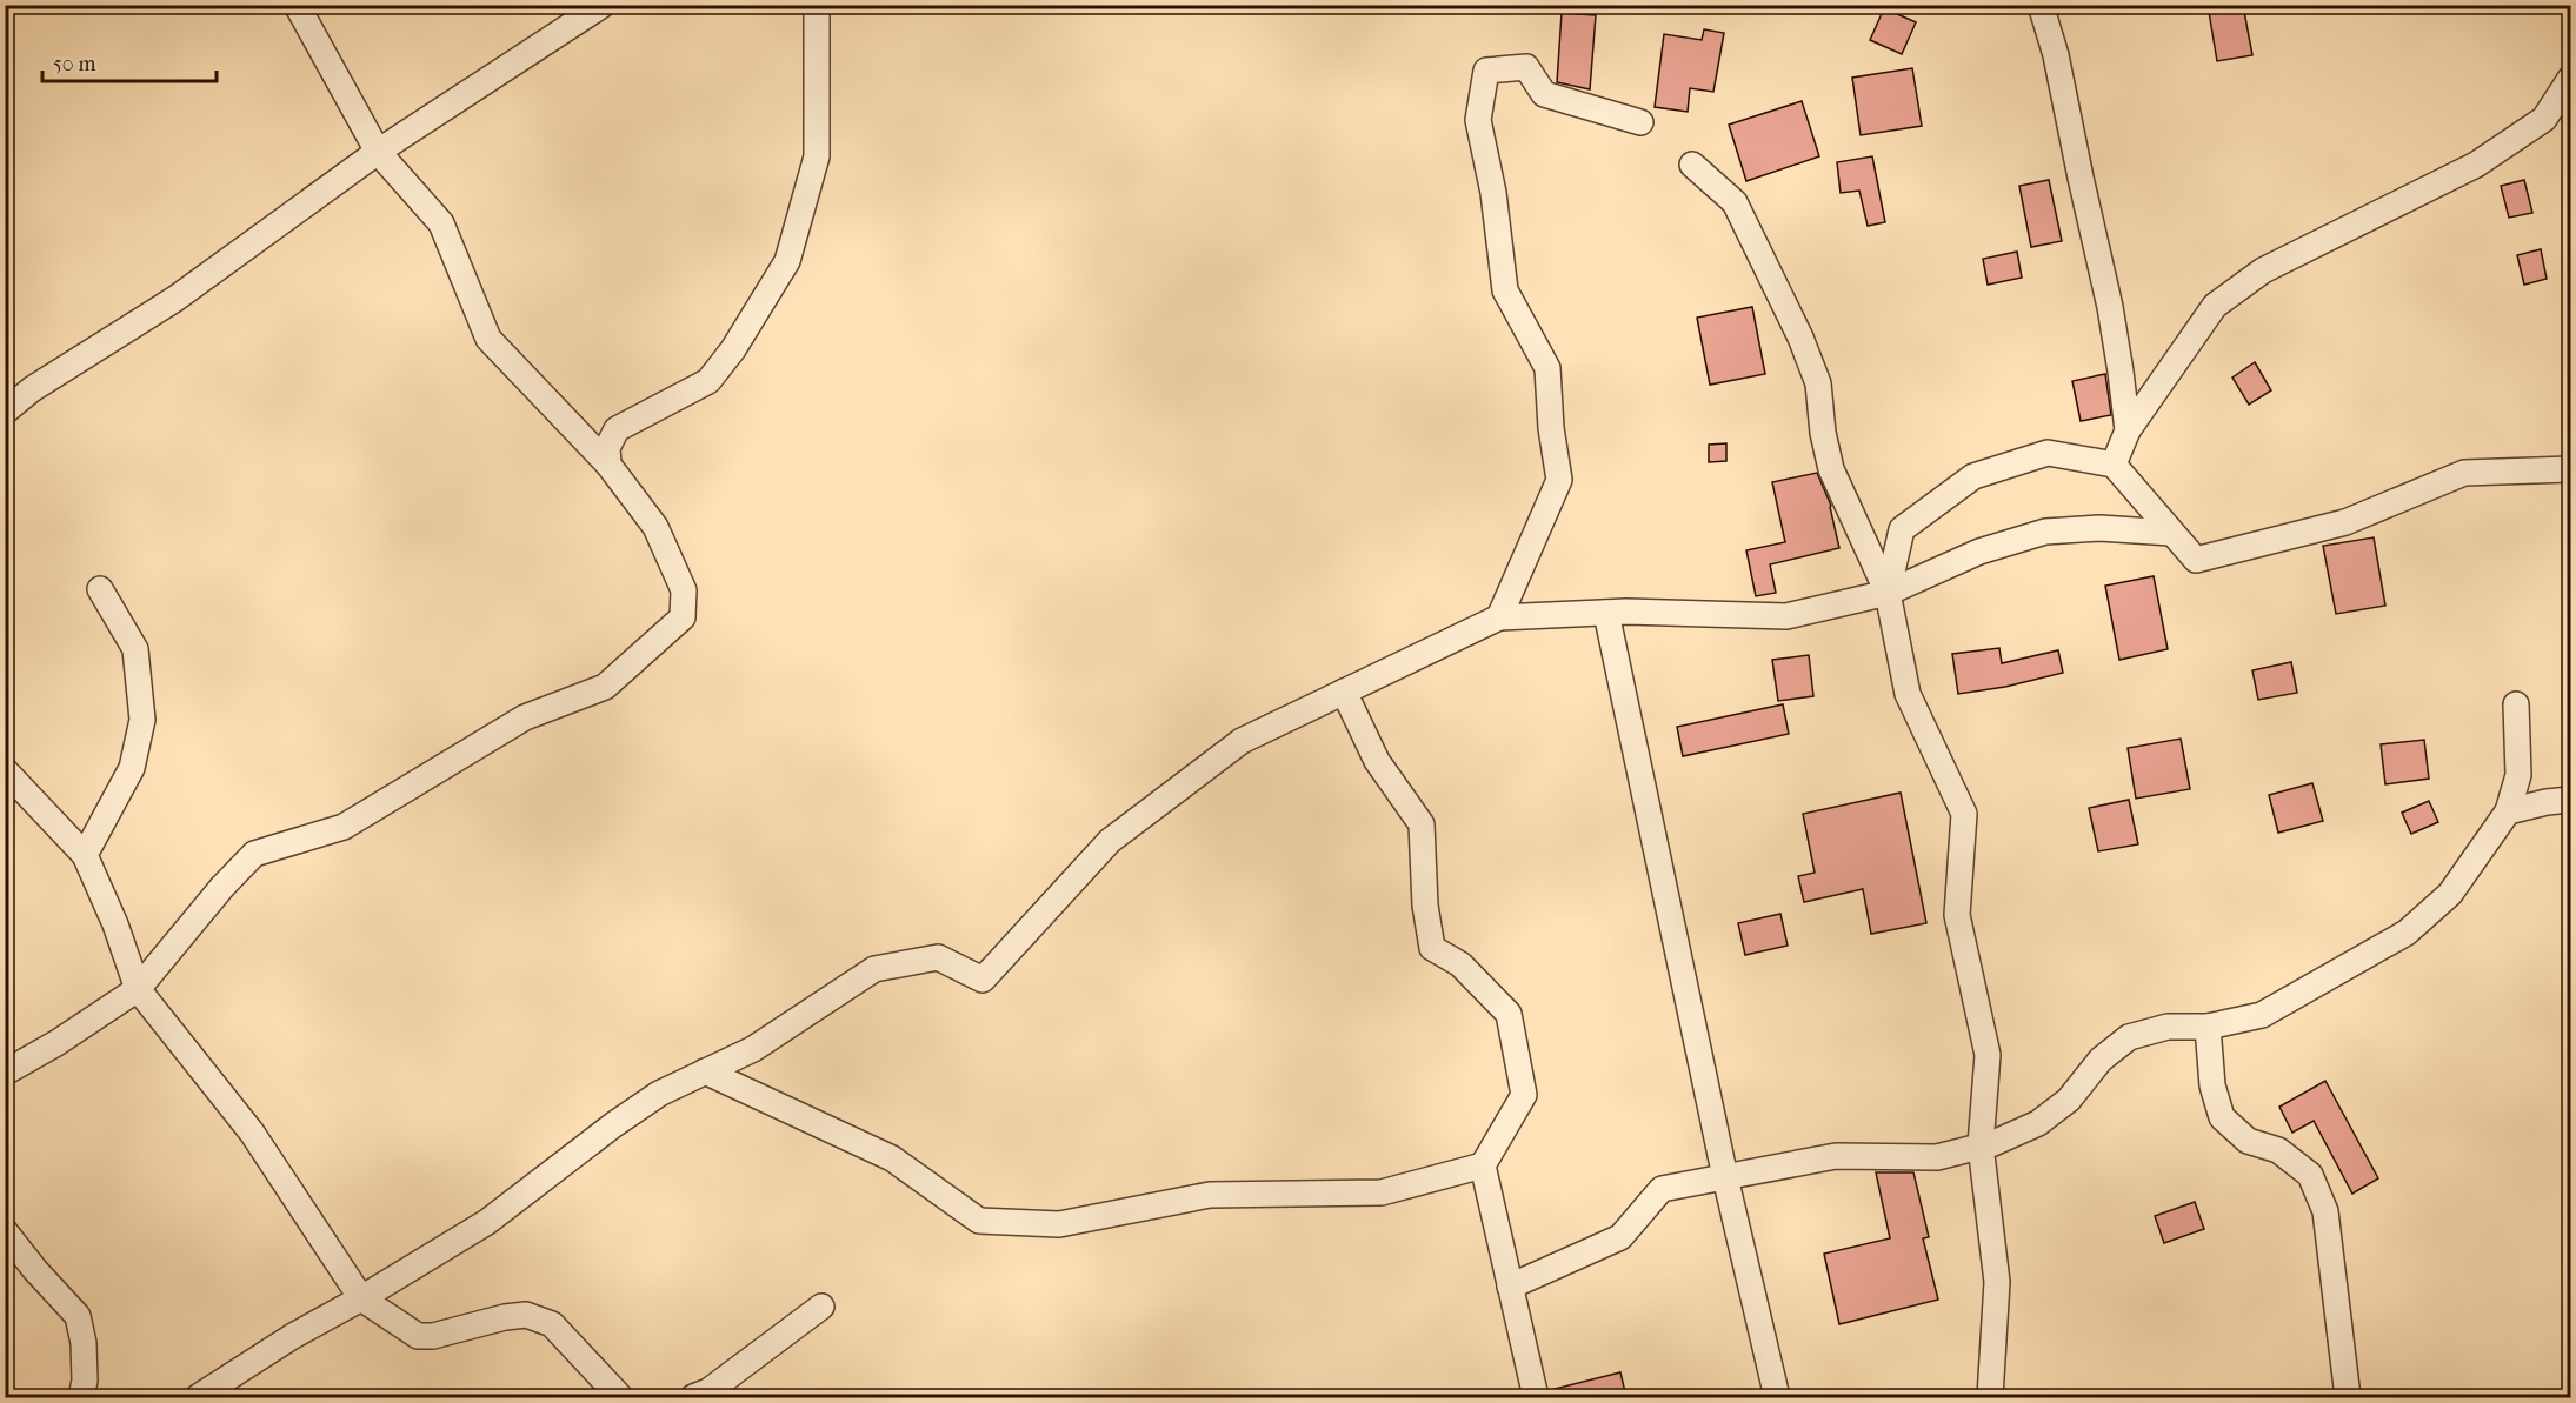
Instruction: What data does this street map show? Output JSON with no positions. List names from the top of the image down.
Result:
{
  "scale_bar": "50 m"
}
